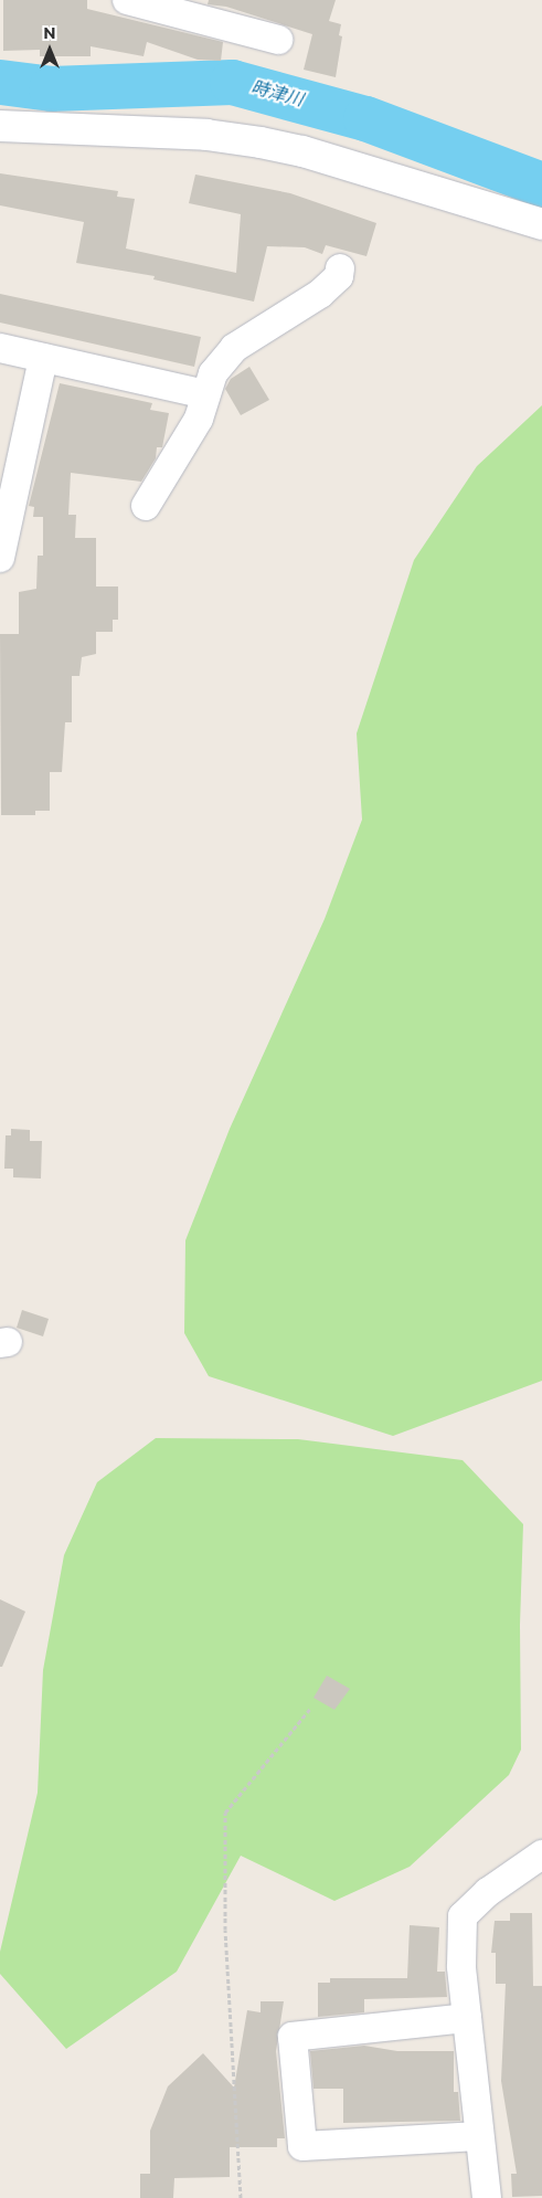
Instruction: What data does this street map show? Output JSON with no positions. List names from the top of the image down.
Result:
{
  "water": ["時津川"],
  "north": "top"
}
